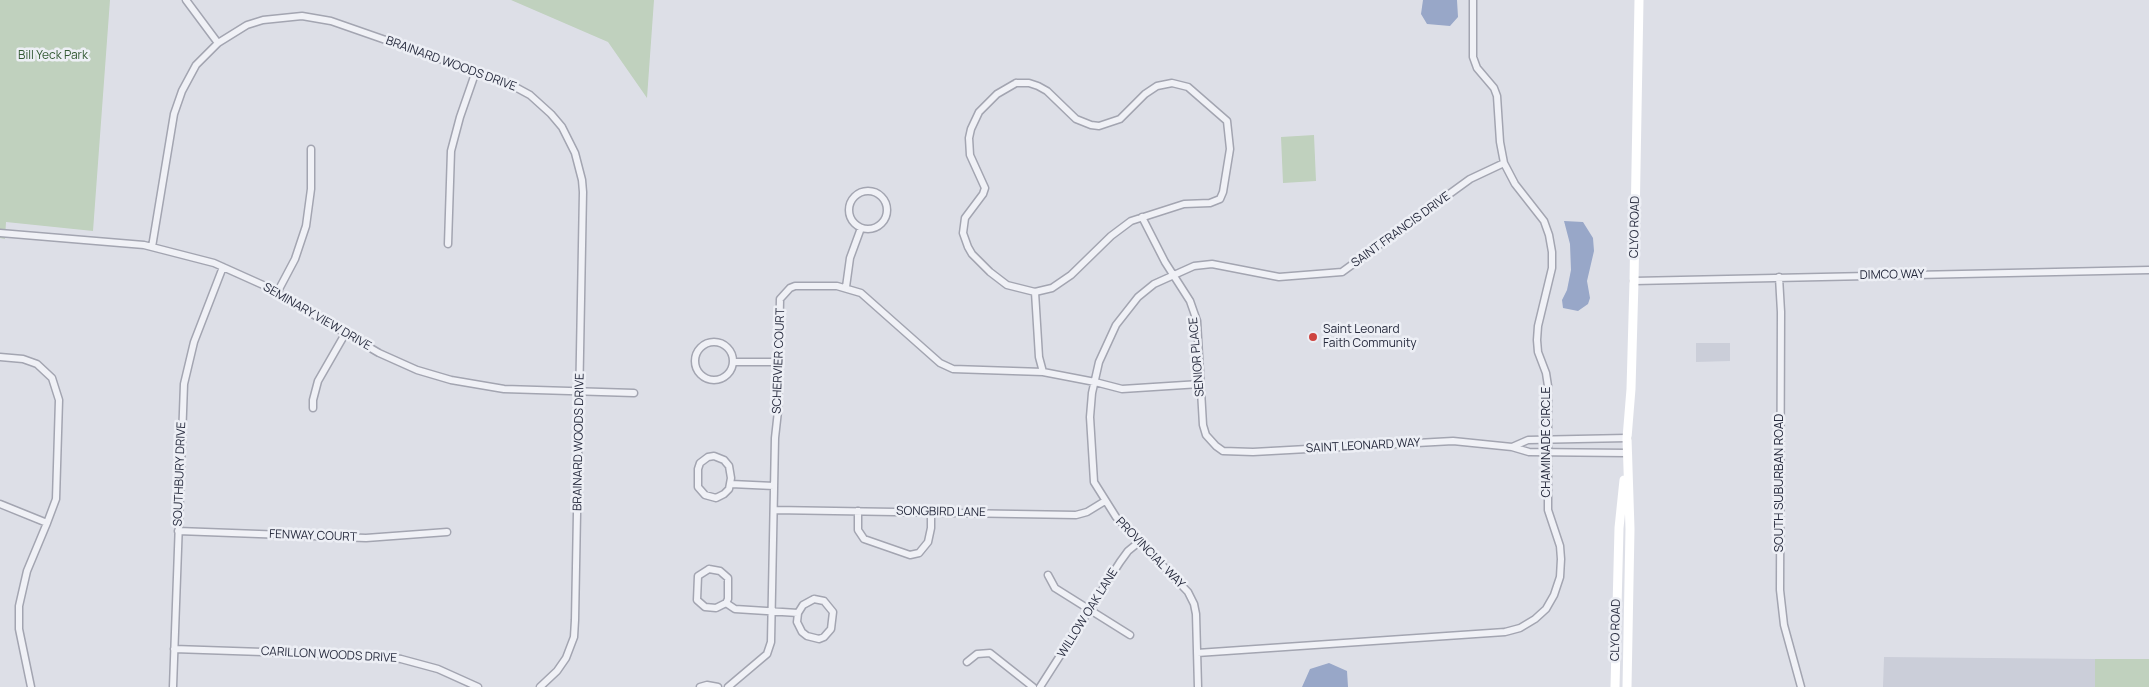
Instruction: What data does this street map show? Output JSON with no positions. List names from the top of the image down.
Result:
{
  "streets": {
    "street": [
      "BRAINARD WOODS DRIVE",
      "CLYO ROAD",
      "SAINT FRANCIS DRIVE",
      "DIMCO WAY",
      "SEMINARY VIEW DRIVE",
      "SENIOR PLACE",
      "SCHERVIER COURT",
      "CHAMINADE CIRCLE",
      "SAINT LEONARD WAY",
      "SOUTHBURY DRIVE",
      "SOUTH SUBURBAN ROAD",
      "SONGBIRD LANE",
      "FENWAY COURT",
      "PROVINCIAL WAY",
      "WILLOW OAK LANE",
      "CARILLON WOODS DRIVE"
    ]
  },
  "crossings": [
    ["BRAINARD WOODS DRIVE", "SEMINARY VIEW DRIVE"],
    ["CLYO ROAD", "DIMCO WAY"],
    ["CLYO ROAD", "SAINT LEONARD WAY"],
    ["SAINT FRANCIS DRIVE", "SENIOR PLACE"],
    ["SAINT FRANCIS DRIVE", "CHAMINADE CIRCLE"],
    ["SAINT FRANCIS DRIVE", "PROVINCIAL WAY"],
    ["DIMCO WAY", "SOUTH SUBURBAN ROAD"],
    ["SEMINARY VIEW DRIVE", "SOUTHBURY DRIVE"],
    ["SENIOR PLACE", "SCHERVIER COURT"],
    ["SENIOR PLACE", "SAINT LEONARD WAY"],
    ["SENIOR PLACE", "PROVINCIAL WAY"],
    ["SCHERVIER COURT", "SONGBIRD LANE"],
    ["SCHERVIER COURT", "PROVINCIAL WAY"],
    ["CHAMINADE CIRCLE", "SAINT LEONARD WAY"],
    ["CHAMINADE CIRCLE", "PROVINCIAL WAY"],
    ["SOUTHBURY DRIVE", "FENWAY COURT"],
    ["SOUTHBURY DRIVE", "CARILLON WOODS DRIVE"],
    ["SONGBIRD LANE", "PROVINCIAL WAY"],
    ["PROVINCIAL WAY", "WILLOW OAK LANE"]
  ],
  "parks": ["Bill Yeck Park"],
  "places": ["Saint Leonard Faith Community"]
}
